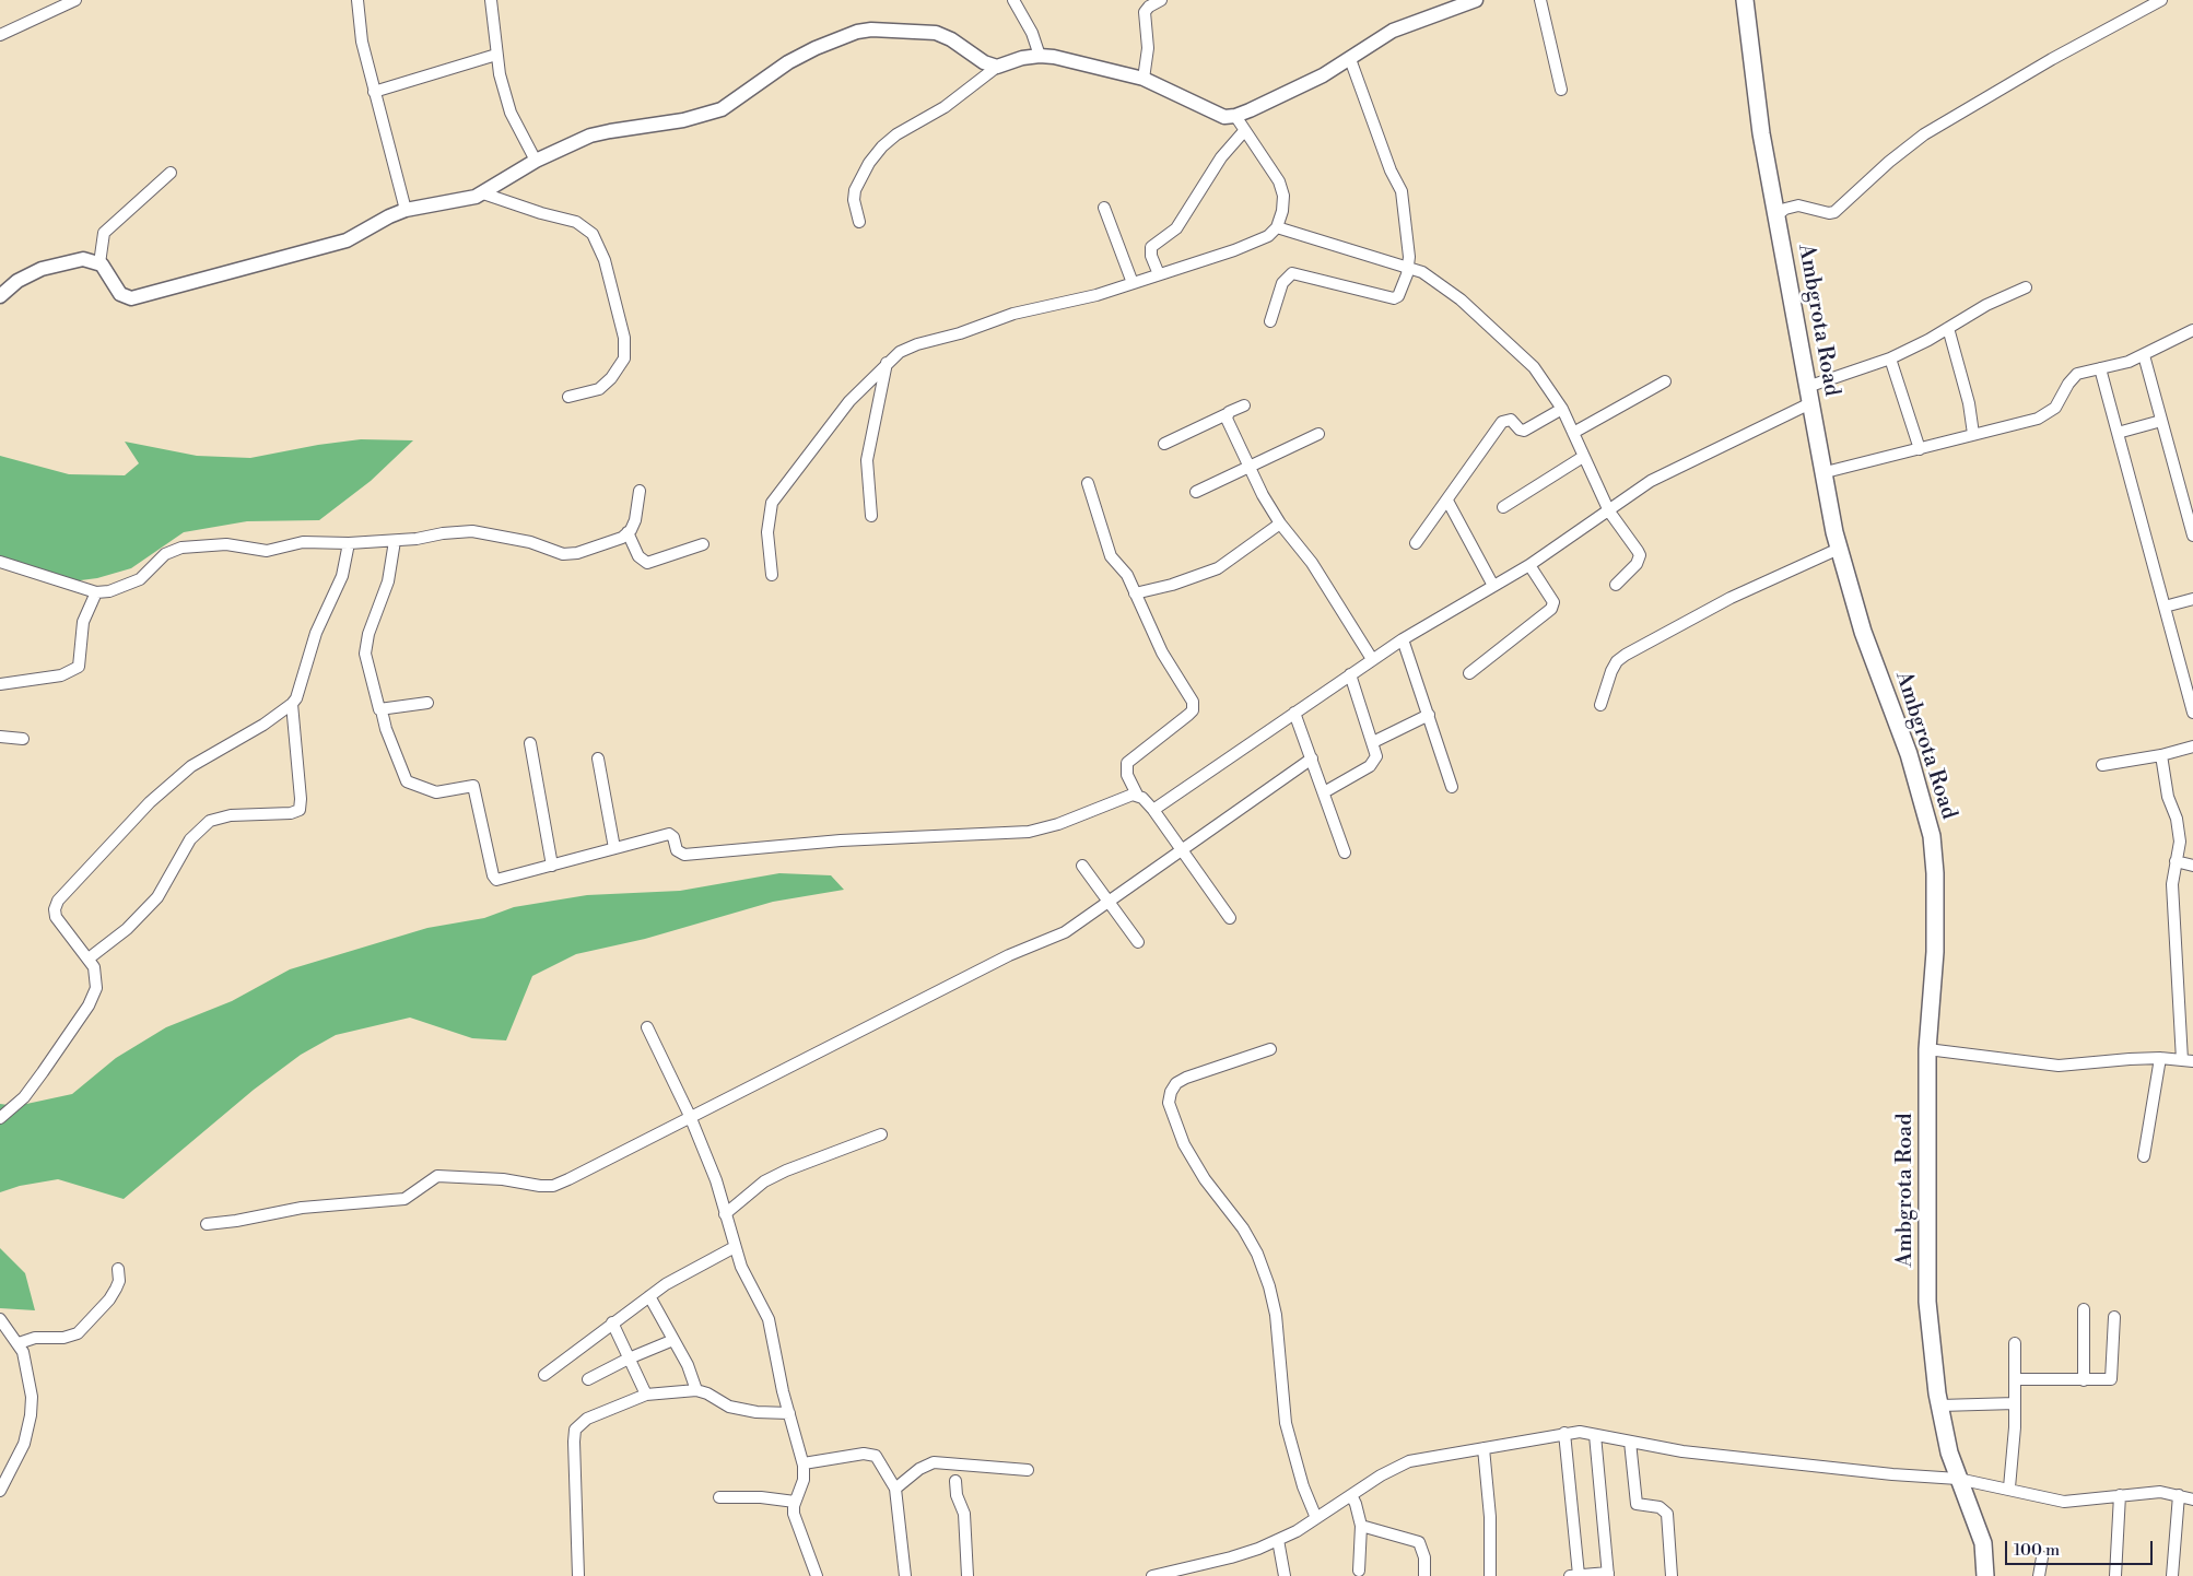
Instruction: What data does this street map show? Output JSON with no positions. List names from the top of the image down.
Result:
{
  "streets": {
    "main road": ["Ambgrota Road"]
  },
  "scale_bar": "100 m"
}
